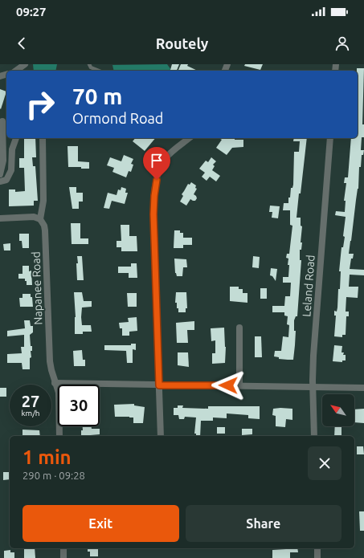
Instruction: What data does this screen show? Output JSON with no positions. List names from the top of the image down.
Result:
{
  "streets": {
    "street": ["Leland Road", "Napanee Road"]
  },
  "north": "top left",
  "page": {
    "status": "09:27",
    "header": "Routely",
    "turn": ["70 m", "Ormond Road"],
    "speed": "27 km/h",
    "limit": "30",
    "heading": ["1 min", "290 m · 09:28"],
    "buttons": ["Exit", "Share"]
  }
}
